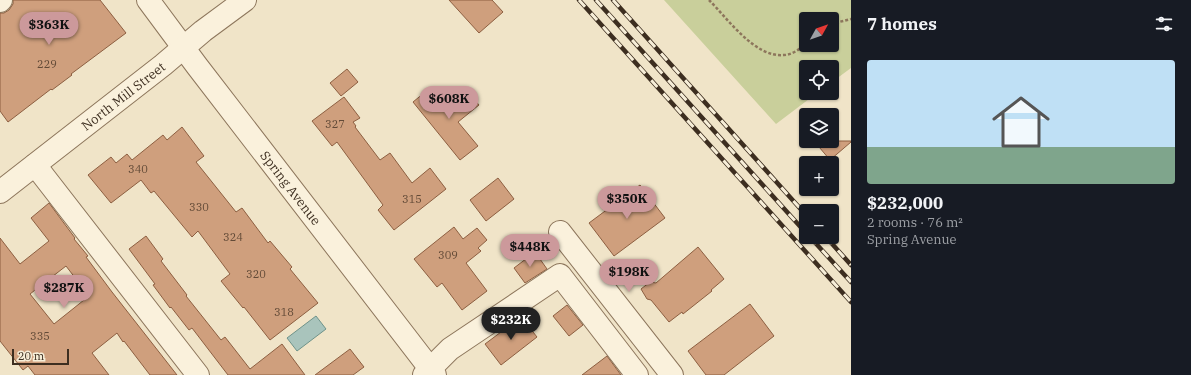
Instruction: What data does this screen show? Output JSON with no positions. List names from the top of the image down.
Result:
{
  "streets": {
    "street": ["North Mill Street", "Spring Avenue"]
  },
  "crossings": [
    ["North Mill Street", "Spring Avenue"]
  ],
  "house_numbers": [
    "229",
    "327",
    "340",
    "315",
    "330",
    "324",
    "309",
    "320",
    "318",
    "335"
  ],
  "scale_bar": "20 m",
  "north": "top right",
  "page": {
    "heading": "7 homes",
    "map_buttons": ["+", "−"],
    "price": [
      "$363K",
      "$608K",
      "$350K",
      "$448K",
      "$198K",
      "$287K",
      "$232K"
    ],
    "list": [
      {
        "name": "$232,000",
        "note": "2 rooms · 76 m² · Spring Avenue"
      }
    ],
    "scale": "20 m"
  }
}
